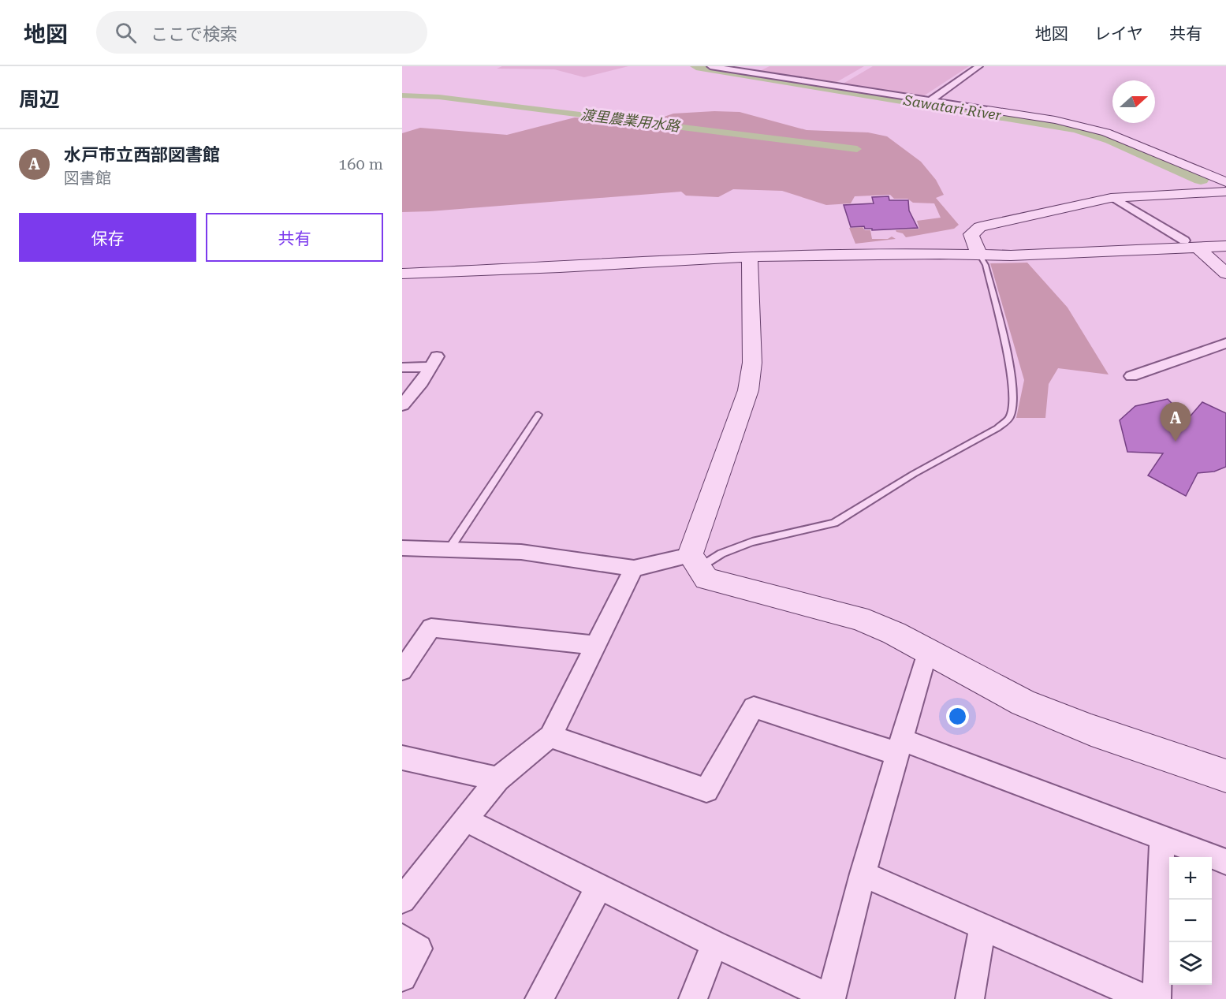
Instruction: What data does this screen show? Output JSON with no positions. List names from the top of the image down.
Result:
{
  "water": ["Sawatari River", "渡里農業用水路"],
  "north": "right",
  "page": {
    "header": "地図",
    "search": "ここで検索",
    "nav": ["地図", "レイヤ", "共有"],
    "heading": "周辺",
    "list": [
      {
        "mark": "A",
        "name": "水戸市立西部図書館",
        "note": "図書館",
        "value": "160 m"
      }
    ],
    "buttons": ["保存", "共有"],
    "pins": "A",
    "map_buttons": ["+", "−"]
  }
}
